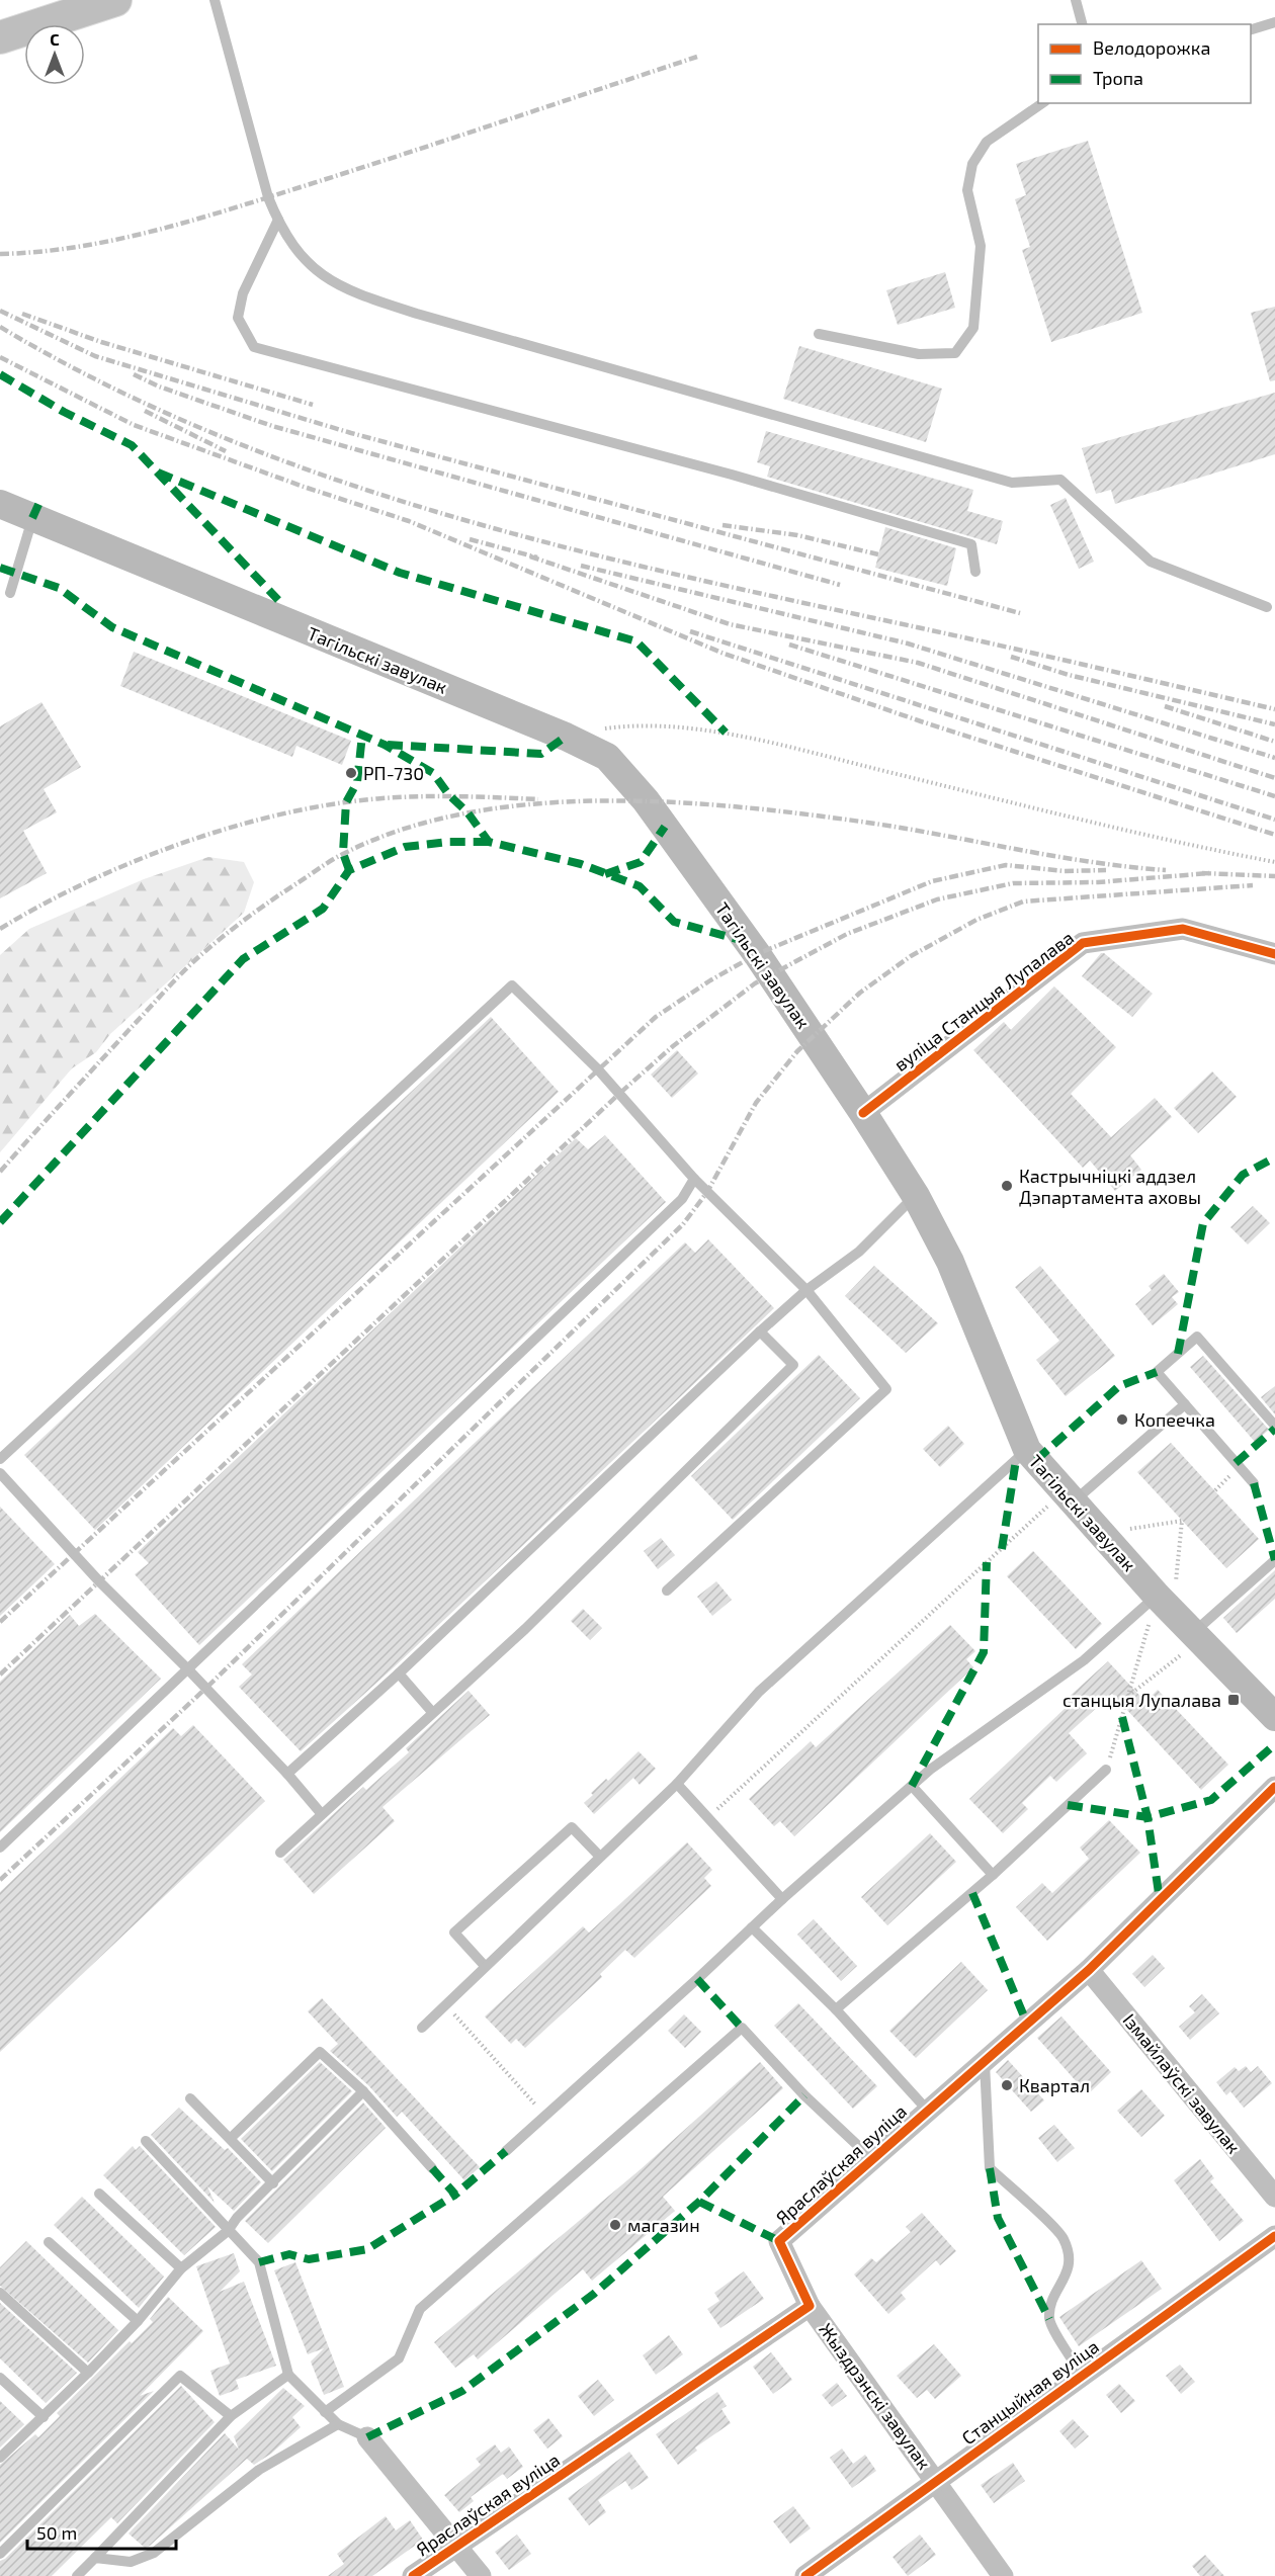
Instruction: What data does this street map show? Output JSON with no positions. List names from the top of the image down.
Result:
{
  "streets": {
    "main road": ["Тагільскі завулак"],
    "street": [
      "вуліца Станцыя Лупалава",
      "Ізмайлаўскі завулак",
      "Яраслаўская вуліца",
      "Станцыйная вуліца",
      "Жыздрэнскі завулак"
    ]
  },
  "crossings": [
    ["Тагільскі завулак", "вуліца Станцыя Лупалава"],
    ["Ізмайлаўскі завулак", "Яраслаўская вуліца"],
    ["Яраслаўская вуліца", "Жыздрэнскі завулак"],
    ["Станцыйная вуліца", "Жыздрэнскі завулак"]
  ],
  "places": {
    "other": [
      "РП-730",
      "Кастрычніцкі аддзел Дэпартамента аховы",
      "Копеечка",
      "Квартал",
      "магазин"
    ],
    "transit": ["станцыя Лупалава"]
  },
  "legend": ["Велодорожка", "Тропа"],
  "scale_bar": "50 m",
  "north": "top"
}
